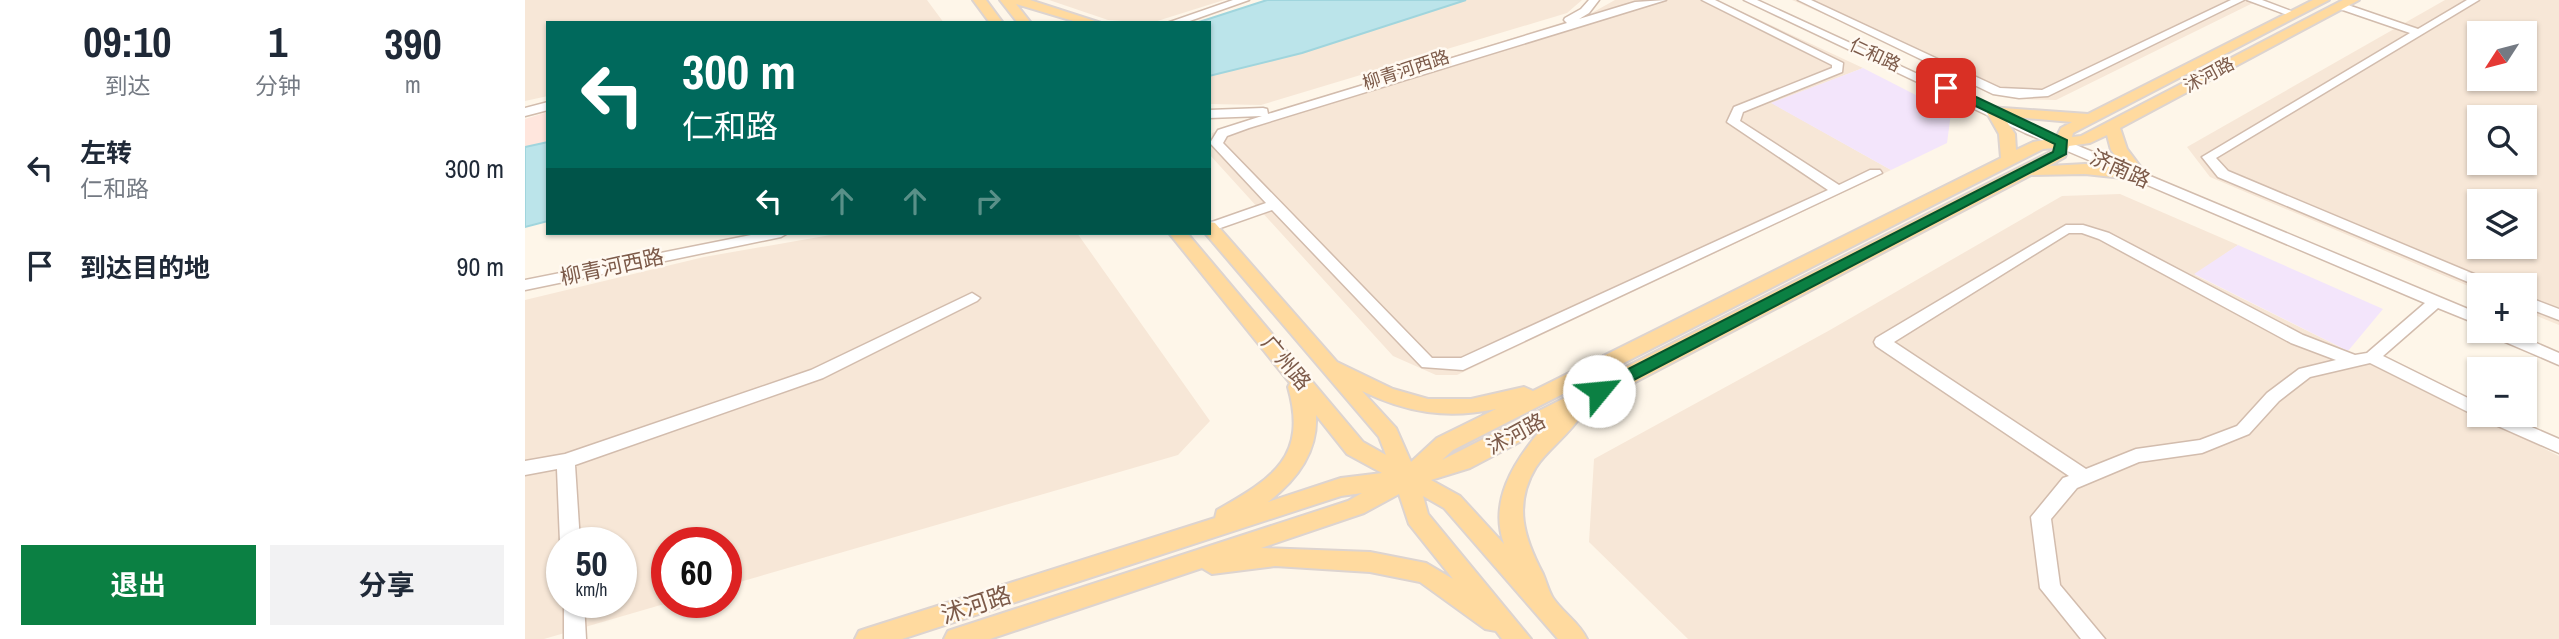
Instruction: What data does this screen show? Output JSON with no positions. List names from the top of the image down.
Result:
{
  "streets": {
    "main road": ["沭河路", "广州路"],
    "street": ["仁和路", "柳青河西路", "济南路"]
  },
  "crossings": [
    ["仁和路", "沭河路"],
    ["仁和路", "济南路"],
    ["沭河路", "济南路"],
    ["沭河路", "广州路"]
  ],
  "north": "bottom left",
  "page": {
    "eta": [
      "09:10",
      "到达",
      "1",
      "分钟",
      "390",
      "m"
    ],
    "map_buttons": ["+", "−"],
    "turn": ["300 m", "仁和路"],
    "list": [
      {
        "name": "左转",
        "note": "仁和路",
        "value": "300 m"
      },
      {
        "name": "到达目的地",
        "value": "90 m"
      }
    ],
    "speed": "50 km/h",
    "limit": "60",
    "buttons": ["退出", "分享"]
  }
}
